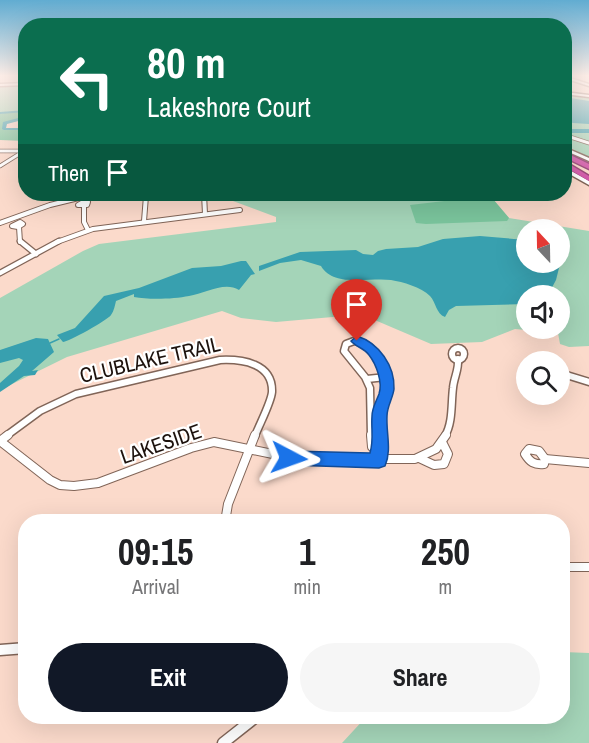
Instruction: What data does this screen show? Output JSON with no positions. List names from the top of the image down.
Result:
{
  "streets": {
    "street": ["CLUBLAKE TRAIL", "LAKESIDE"]
  },
  "crossings": [
    ["CLUBLAKE TRAIL", "LAKESIDE"]
  ],
  "north": "top",
  "page": {
    "turn": ["80 m", "Lakeshore Court"],
    "then": "Then",
    "eta": [
      "09:15",
      "Arrival",
      "1",
      "min",
      "250",
      "m"
    ],
    "buttons": ["Exit", "Share"]
  }
}
